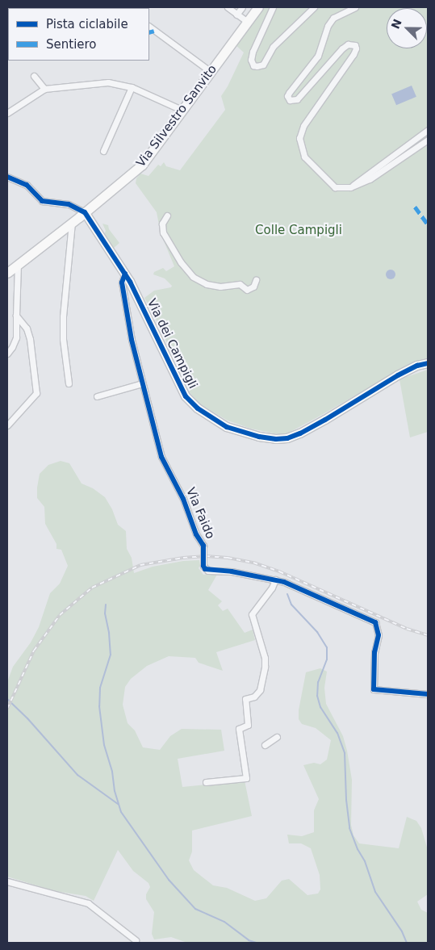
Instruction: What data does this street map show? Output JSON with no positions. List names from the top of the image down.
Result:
{
  "streets": {
    "main road": ["Via Silvestro Sanvito"],
    "street": ["Via dei Campigli", "Via Faido"]
  },
  "crossings": [
    ["Via Silvestro Sanvito", "Via dei Campigli"],
    ["Via dei Campigli", "Via Faido"]
  ],
  "parks": ["Colle Campigli"],
  "legend": ["Pista ciclabile", "Sentiero"],
  "north": "top left"
}
